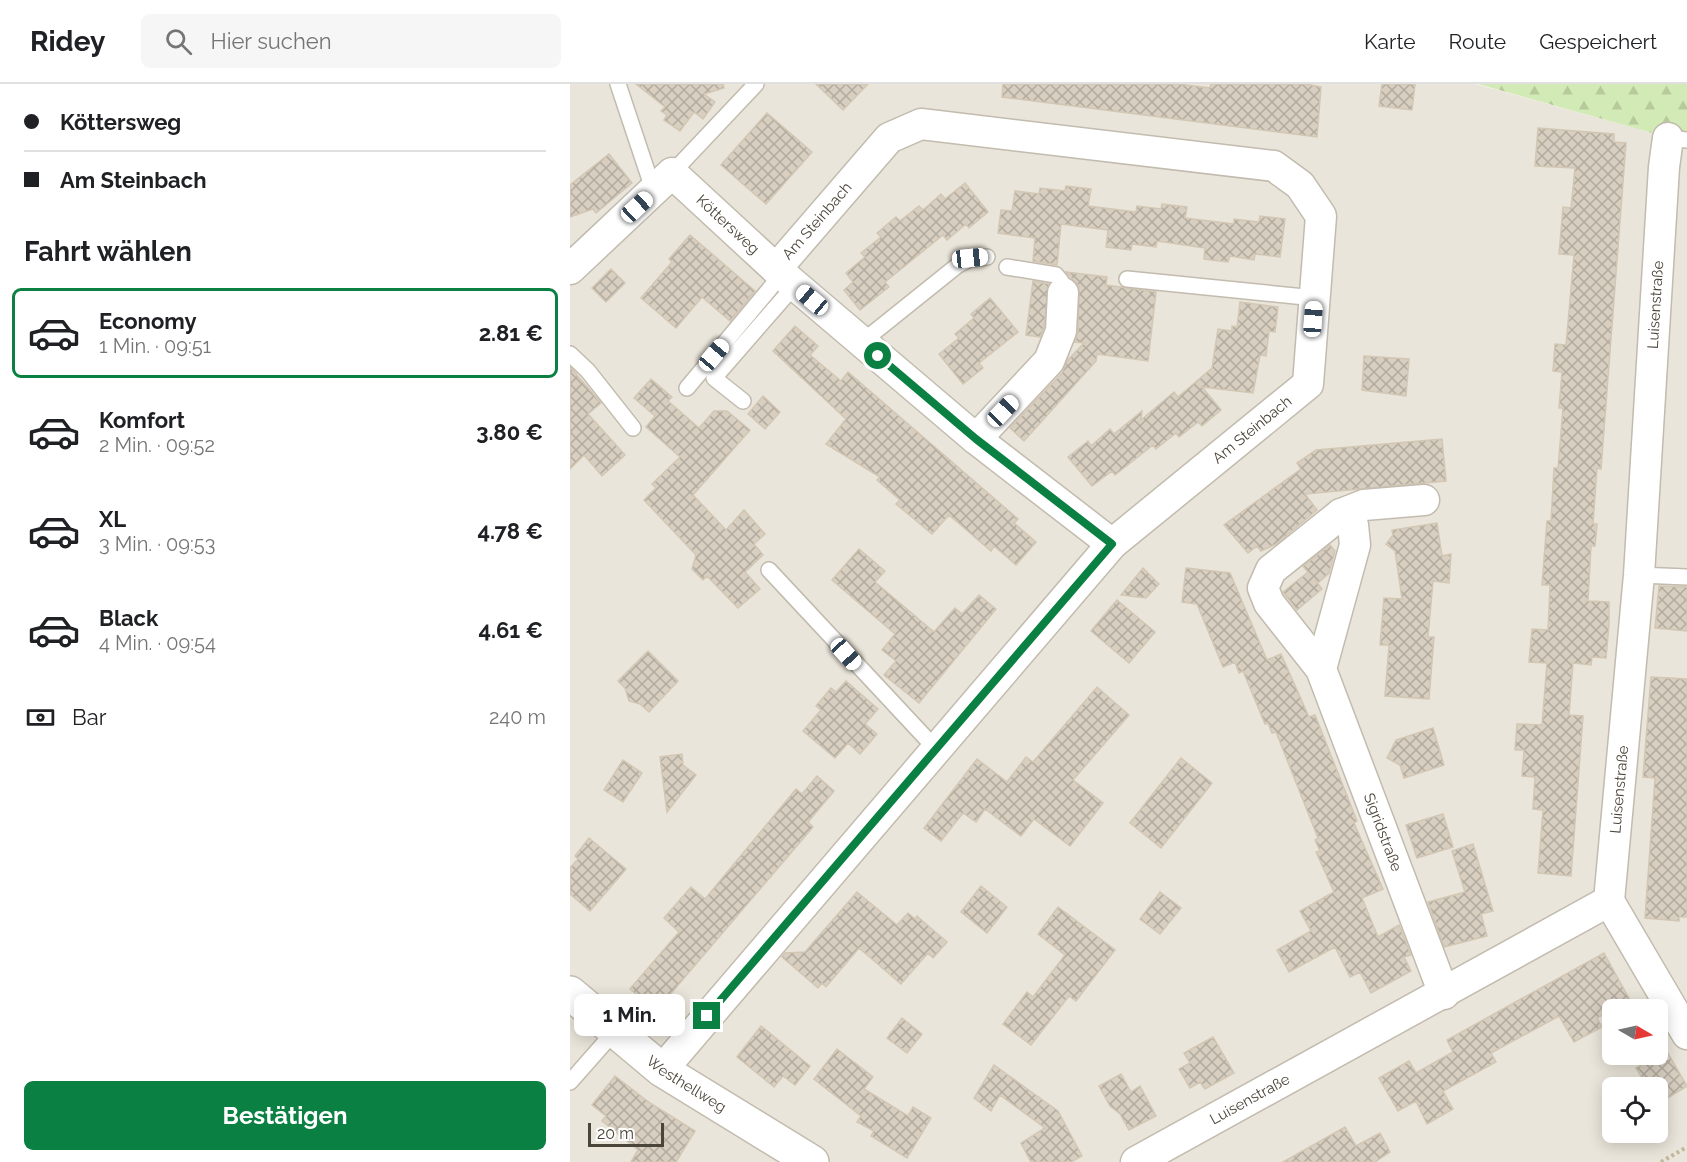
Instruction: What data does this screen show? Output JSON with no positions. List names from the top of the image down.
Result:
{
  "streets": {
    "street": [
      "Am Steinbach",
      "Köttersweg",
      "Luisenstraße",
      "Sigridstraße",
      "Westhellweg"
    ]
  },
  "crossings": [
    ["Am Steinbach", "Köttersweg"],
    ["Am Steinbach", "Westhellweg"],
    ["Luisenstraße", "Sigridstraße"]
  ],
  "scale_bar": "20 m",
  "north": "right",
  "page": {
    "header": "Ridey",
    "search": "Hier suchen",
    "nav": ["Karte", "Route", "Gespeichert"],
    "banner": ["Köttersweg", "Am Steinbach"],
    "heading": "Fahrt wählen",
    "list": [
      {
        "name": "Economy",
        "note": "1 Min. · 09:51",
        "value": "2.81 €"
      },
      {
        "name": "Komfort",
        "note": "2 Min. · 09:52",
        "value": "3.80 €"
      },
      {
        "name": "XL",
        "note": "3 Min. · 09:53",
        "value": "4.78 €"
      },
      {
        "name": "Black",
        "note": "4 Min. · 09:54",
        "value": "4.61 €"
      }
    ],
    "pay": ["Bar", "240 m"],
    "bubble": "1 Min.",
    "buttons": "Bestätigen",
    "scale": "20 m"
  }
}
